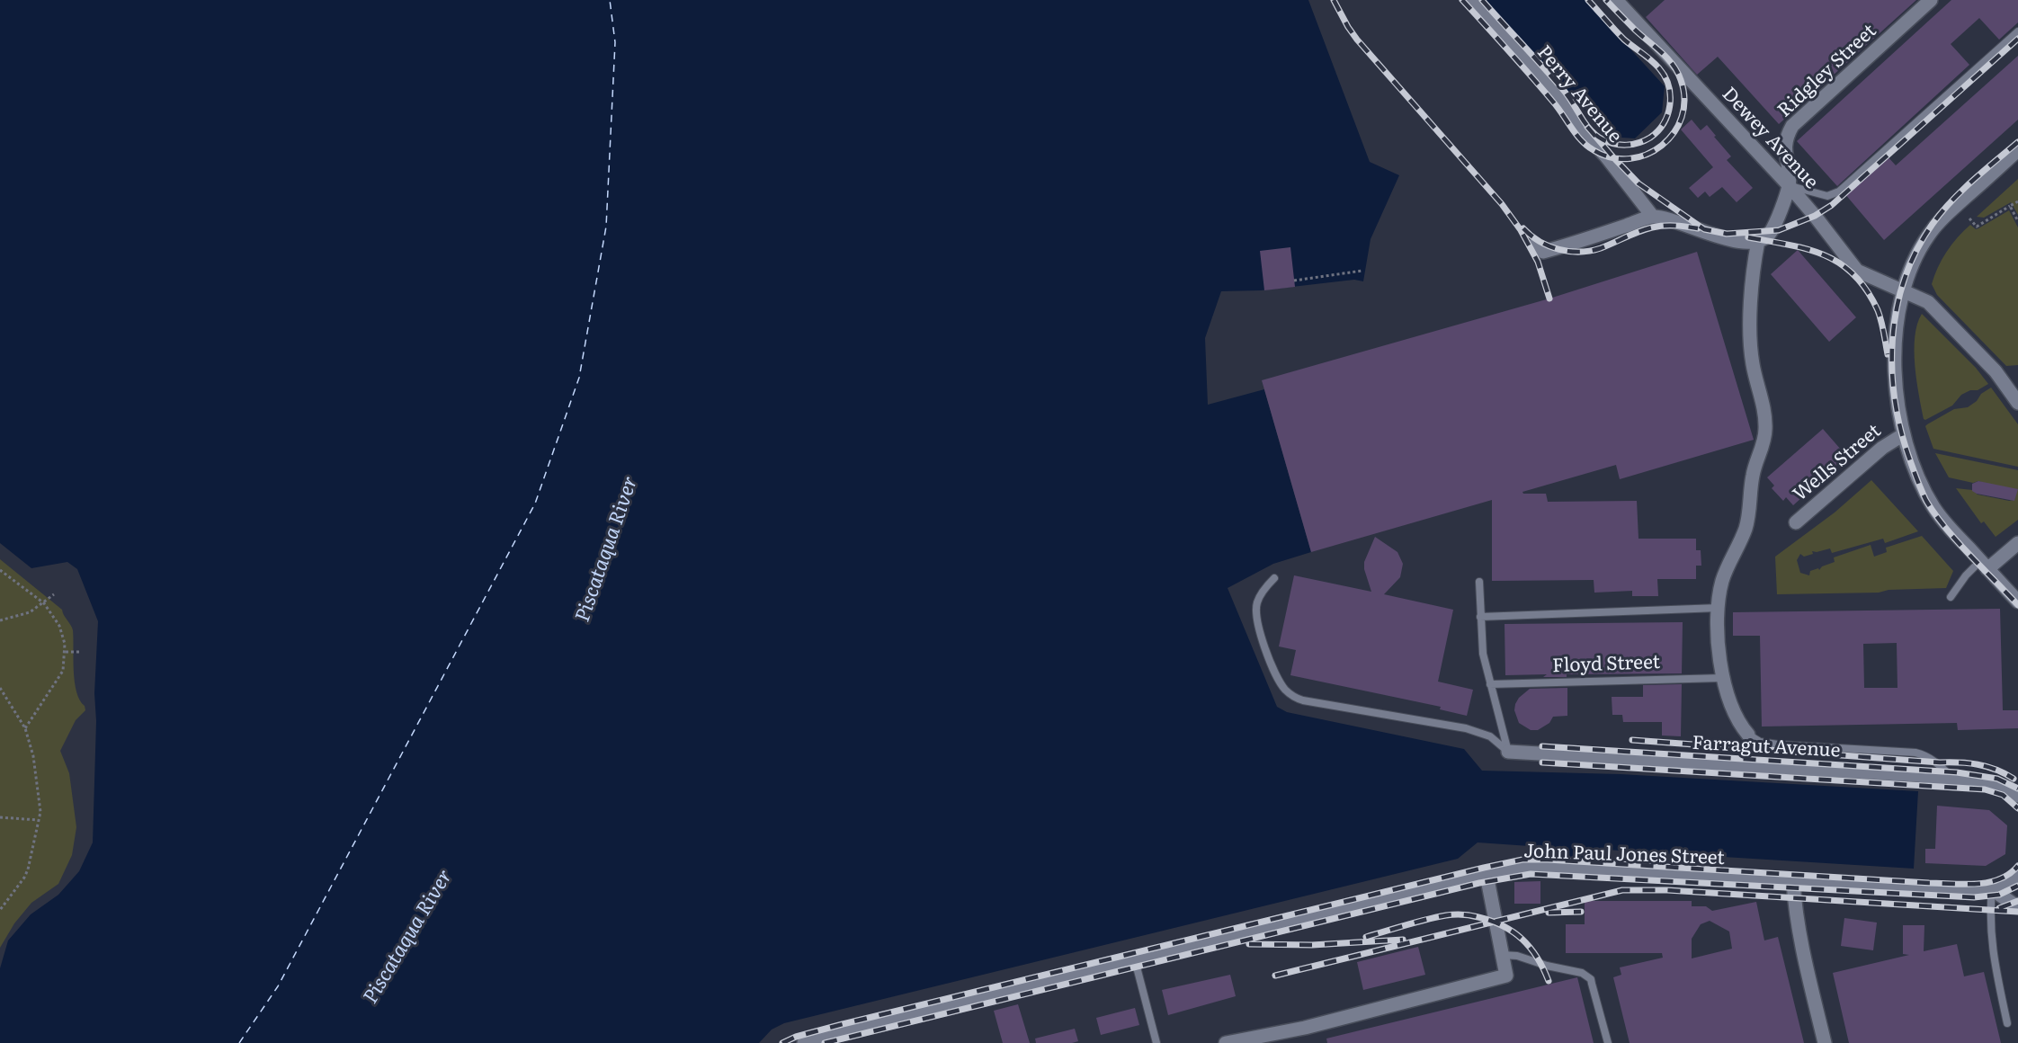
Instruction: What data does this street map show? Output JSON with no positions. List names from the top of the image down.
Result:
{
  "streets": {
    "street": [
      "Ridgley Street",
      "Perry Avenue",
      "Dewey Avenue",
      "Wells Street",
      "Farragut Avenue",
      "John Paul Jones Street"
    ],
    "lane": ["Floyd Street"]
  },
  "crossings": [
    ["Ridgley Street", "Dewey Avenue"]
  ],
  "water": ["Piscataqua River"]
}
